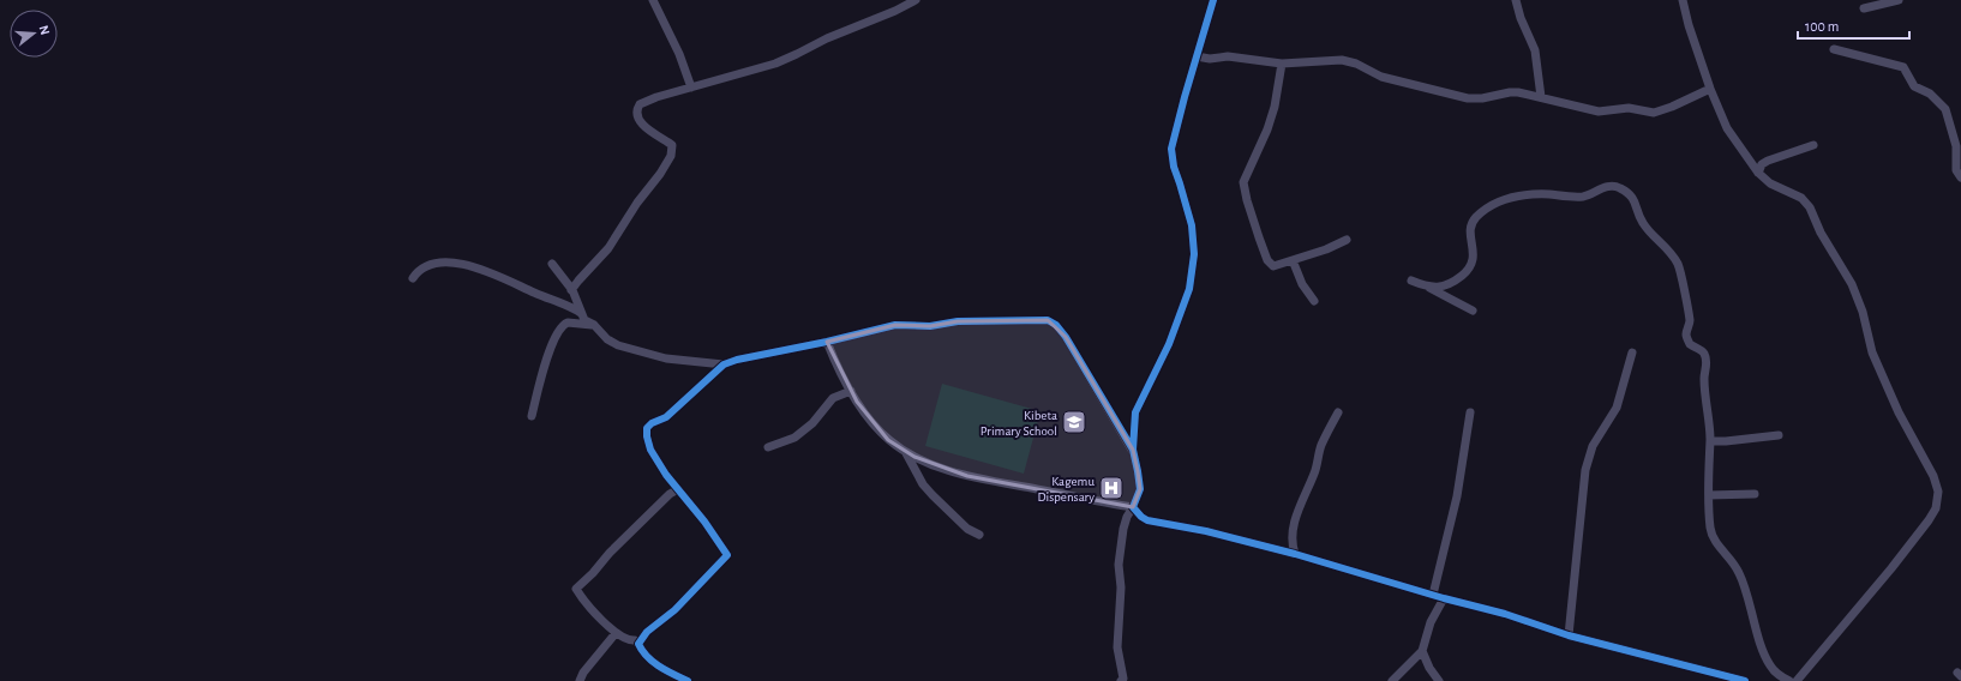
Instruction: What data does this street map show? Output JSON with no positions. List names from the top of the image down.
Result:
{
  "places": {
    "school or university": ["Kibeta Primary School"],
    "hospital": ["Kagemu Dispensary"]
  },
  "scale_bar": "100 m",
  "north": "right"
}
